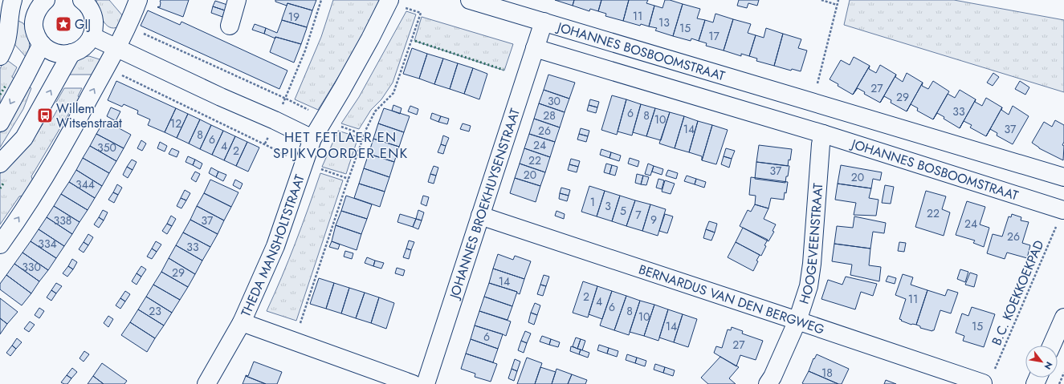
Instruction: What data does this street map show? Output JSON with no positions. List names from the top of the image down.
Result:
{
  "streets": {
    "street": [
      "JOHANNES BOSBOOMSTRAAT",
      "JOHANNES BROEKHUYSENSTRAAT",
      "HOOGEVEENSTRAAT",
      "THEDA MANSHOLTSTRAAT",
      "BERNARDUS VAN DEN BERGWEG"
    ],
    "path": ["B.C. KOEKKOEKPAD"]
  },
  "crossings": [
    ["JOHANNES BOSBOOMSTRAAT", "JOHANNES BROEKHUYSENSTRAAT"],
    ["JOHANNES BOSBOOMSTRAAT", "HOOGEVEENSTRAAT"],
    ["JOHANNES BOSBOOMSTRAAT", "B.C. KOEKKOEKPAD"],
    ["JOHANNES BROEKHUYSENSTRAAT", "BERNARDUS VAN DEN BERGWEG"],
    ["HOOGEVEENSTRAAT", "BERNARDUS VAN DEN BERGWEG"]
  ],
  "districts": ["HET FETLAER EN SPIJKVOORDER ENK"],
  "places": {
    "place": ["GIJ"],
    "bus stop": ["Willem Witsenstraat"]
  },
  "house_numbers": [
    "11",
    "19",
    "13",
    "15",
    "17",
    "27",
    "29",
    "30",
    "33",
    "6",
    "28",
    "8",
    "10",
    "12",
    "14",
    "37",
    "26",
    "8",
    "6",
    "24",
    "4",
    "350",
    "2",
    "22",
    "37",
    "20",
    "20",
    "344",
    "1",
    "3",
    "5",
    "22",
    "7",
    "9",
    "338",
    "37",
    "24",
    "26",
    "334",
    "33",
    "330",
    "29",
    "14",
    "2",
    "11",
    "4",
    "6",
    "23",
    "8",
    "10",
    "14",
    "15",
    "6",
    "27",
    "18"
  ],
  "north": "bottom right"
}
